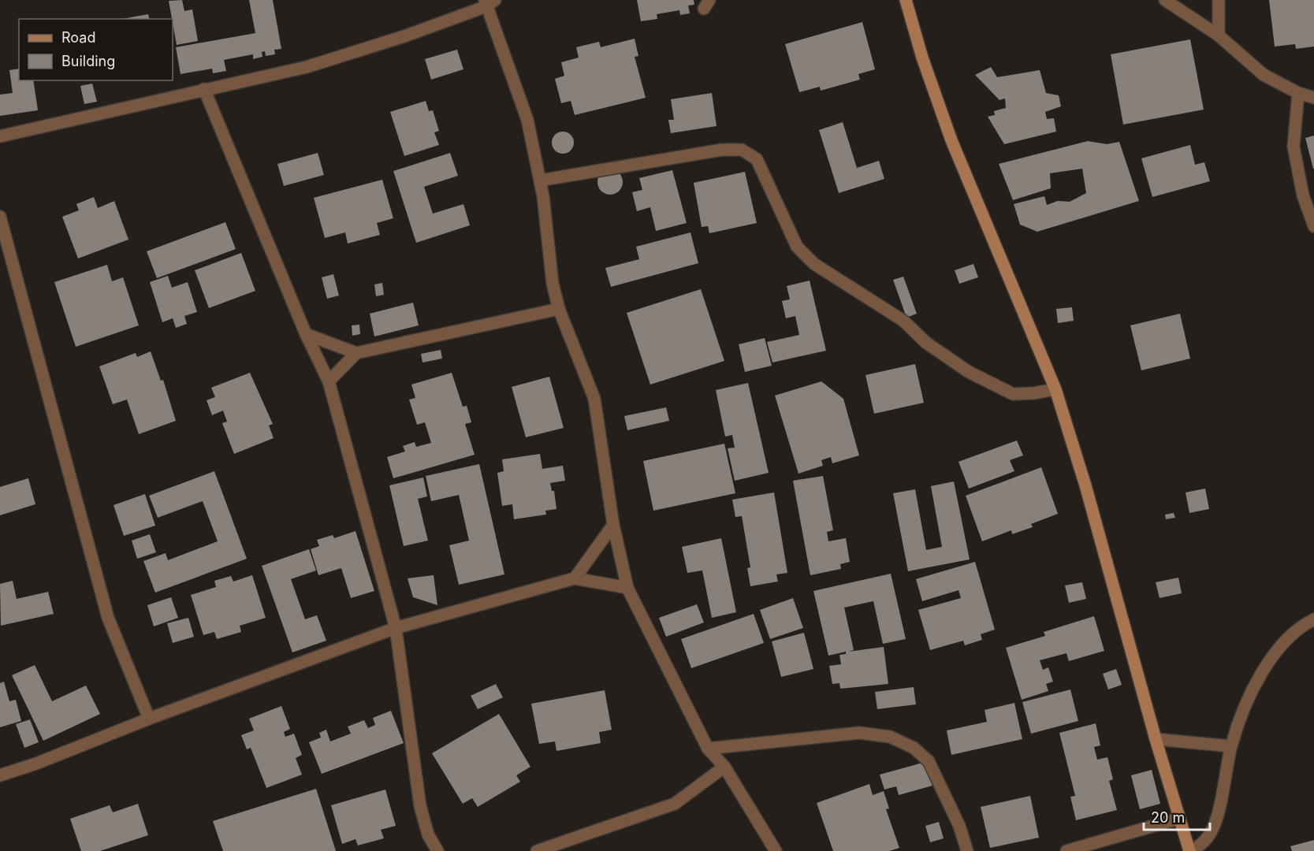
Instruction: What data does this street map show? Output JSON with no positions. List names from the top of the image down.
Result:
{
  "legend": ["Road", "Building"],
  "scale_bar": "20 m"
}
